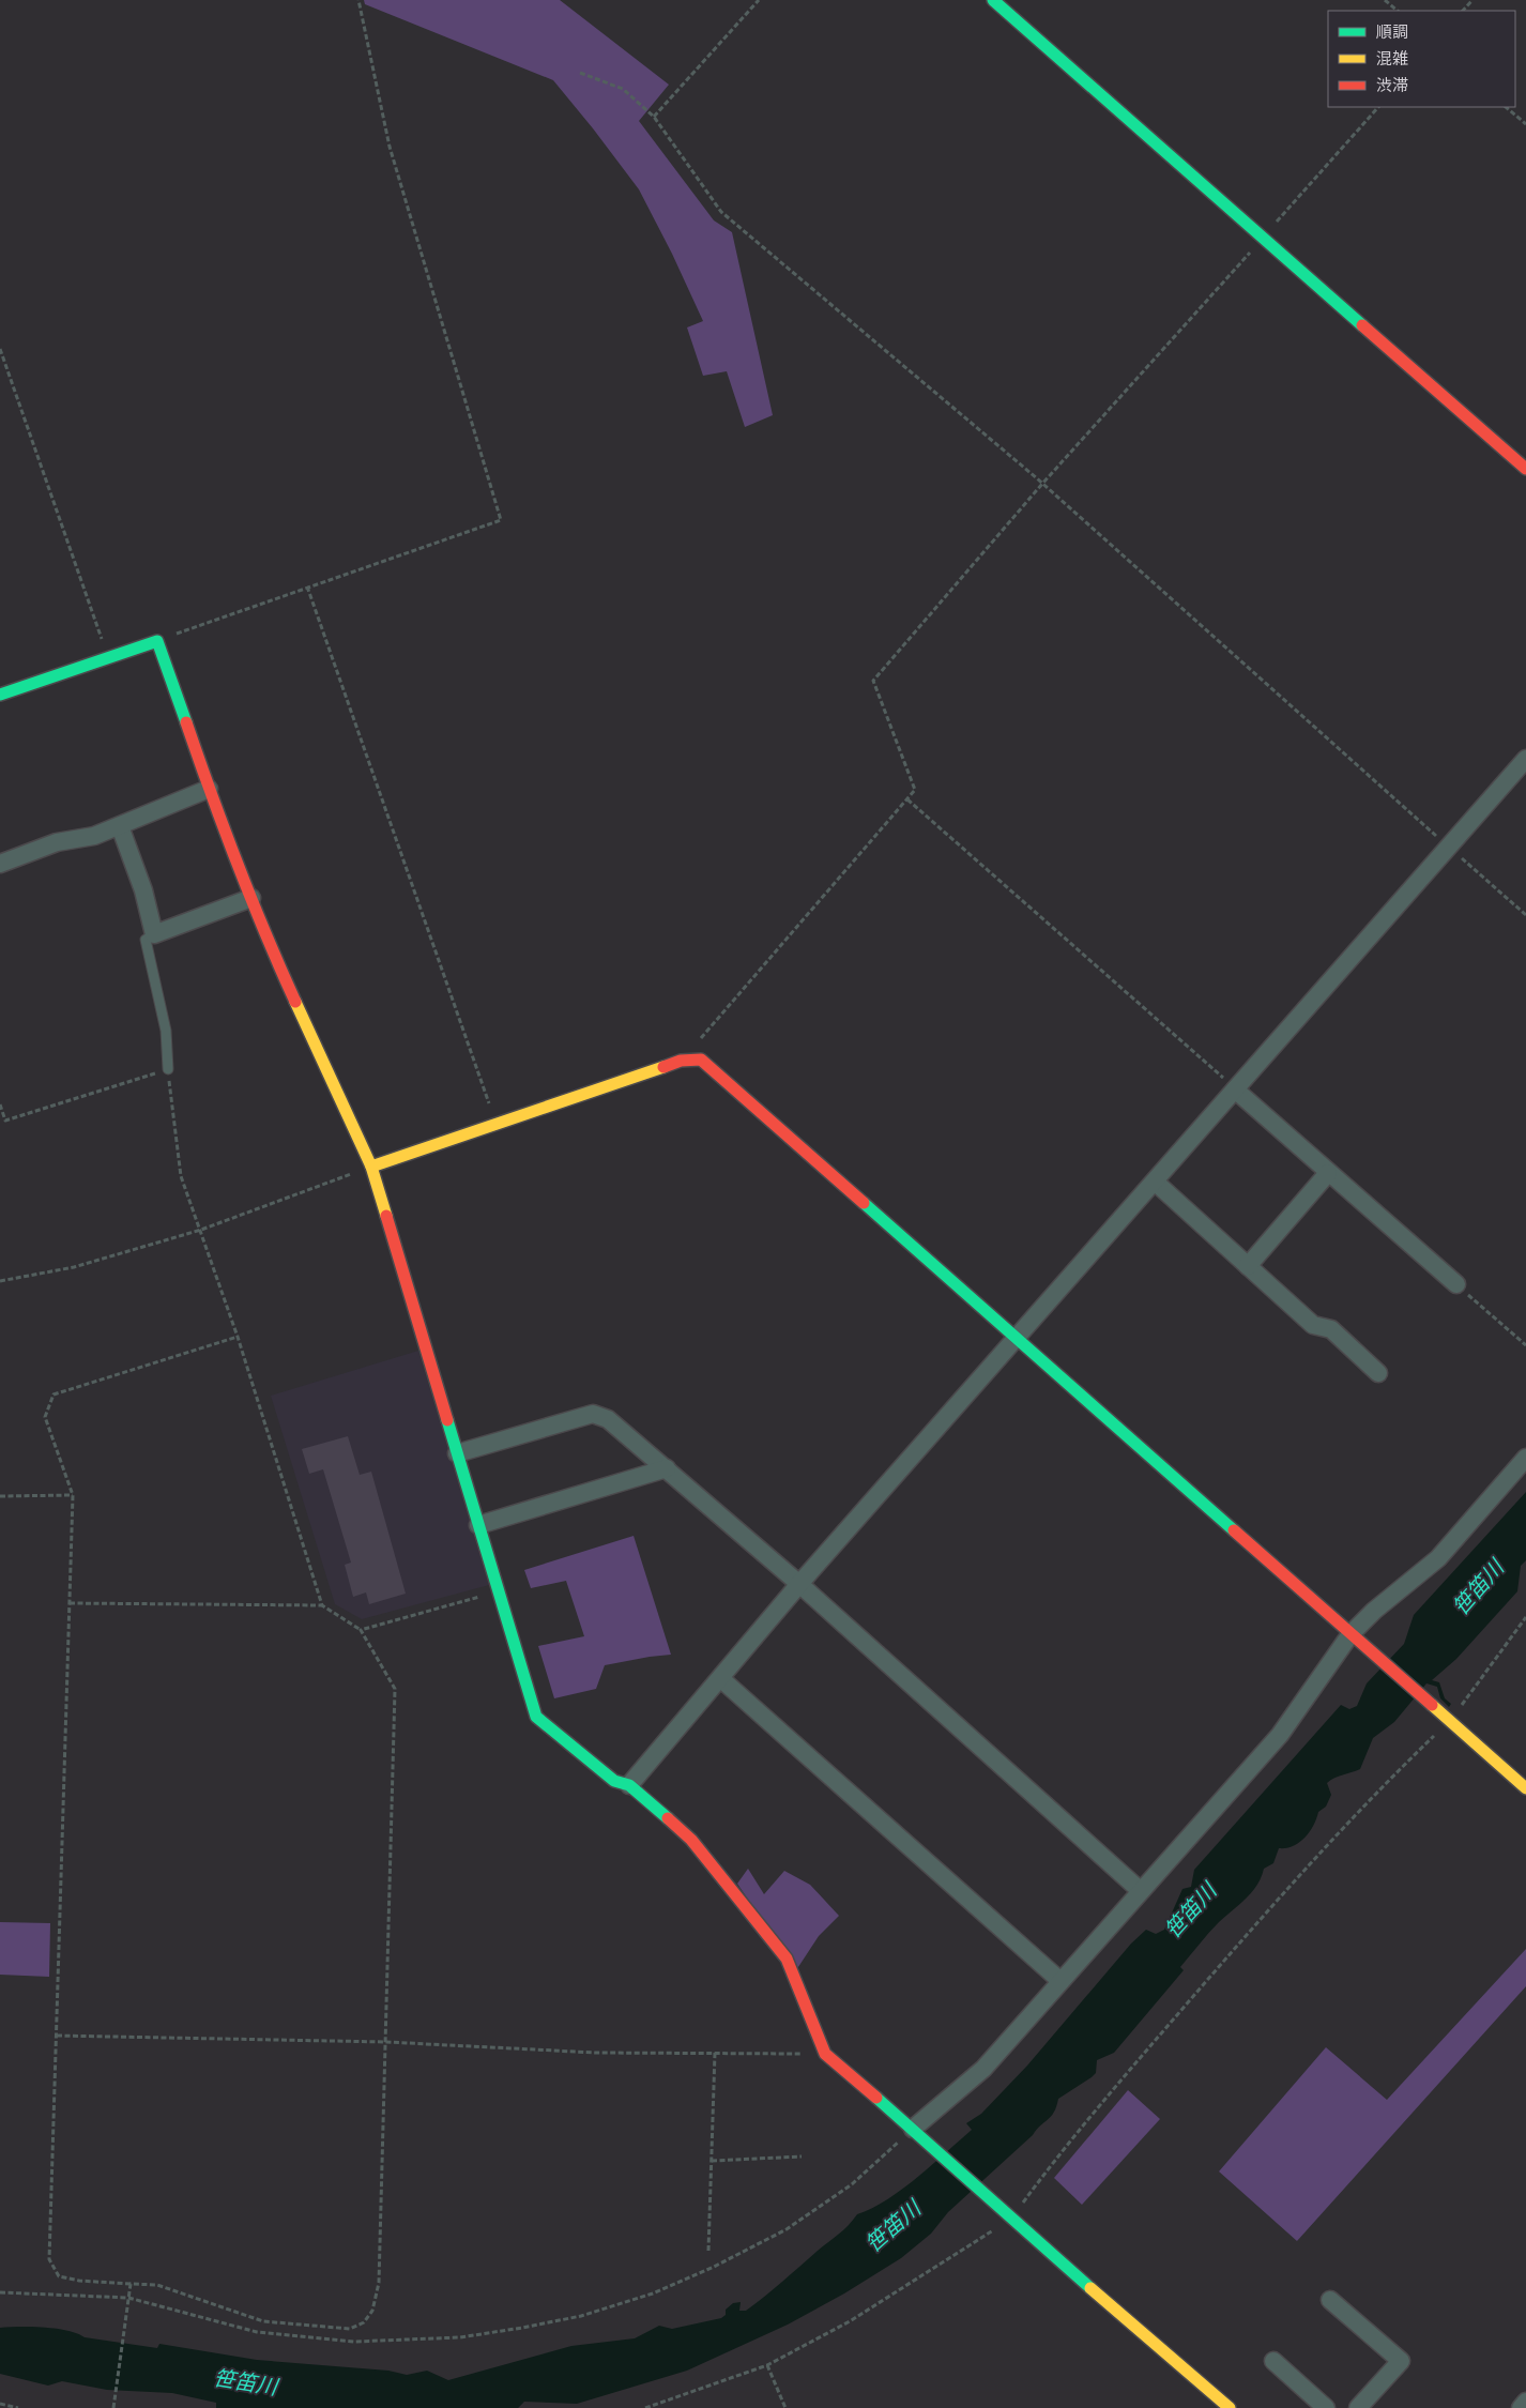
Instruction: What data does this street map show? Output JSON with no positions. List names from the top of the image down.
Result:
{
  "water": ["笹笛川"],
  "legend": ["順調", "混雑", "渋滞"]
}
